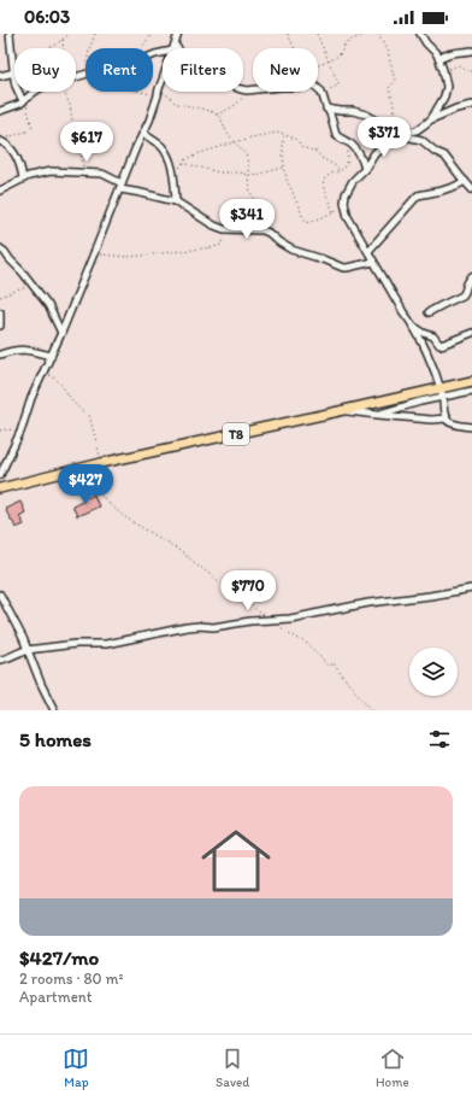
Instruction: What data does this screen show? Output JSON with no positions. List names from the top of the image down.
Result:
{
  "streets": {
    "highway": ["T8"]
  },
  "page": {
    "status": "06:03",
    "chip": [
      "Buy",
      "Rent",
      "Filters",
      "New"
    ],
    "price": [
      "$371",
      "$617",
      "$341",
      "$427",
      "$770"
    ],
    "heading": "5 homes",
    "list": [
      {
        "name": "$427/mo",
        "note": "2 rooms · 80 m² · Apartment"
      }
    ],
    "tabs": ["Map", "Saved", "Home"]
  }
}
